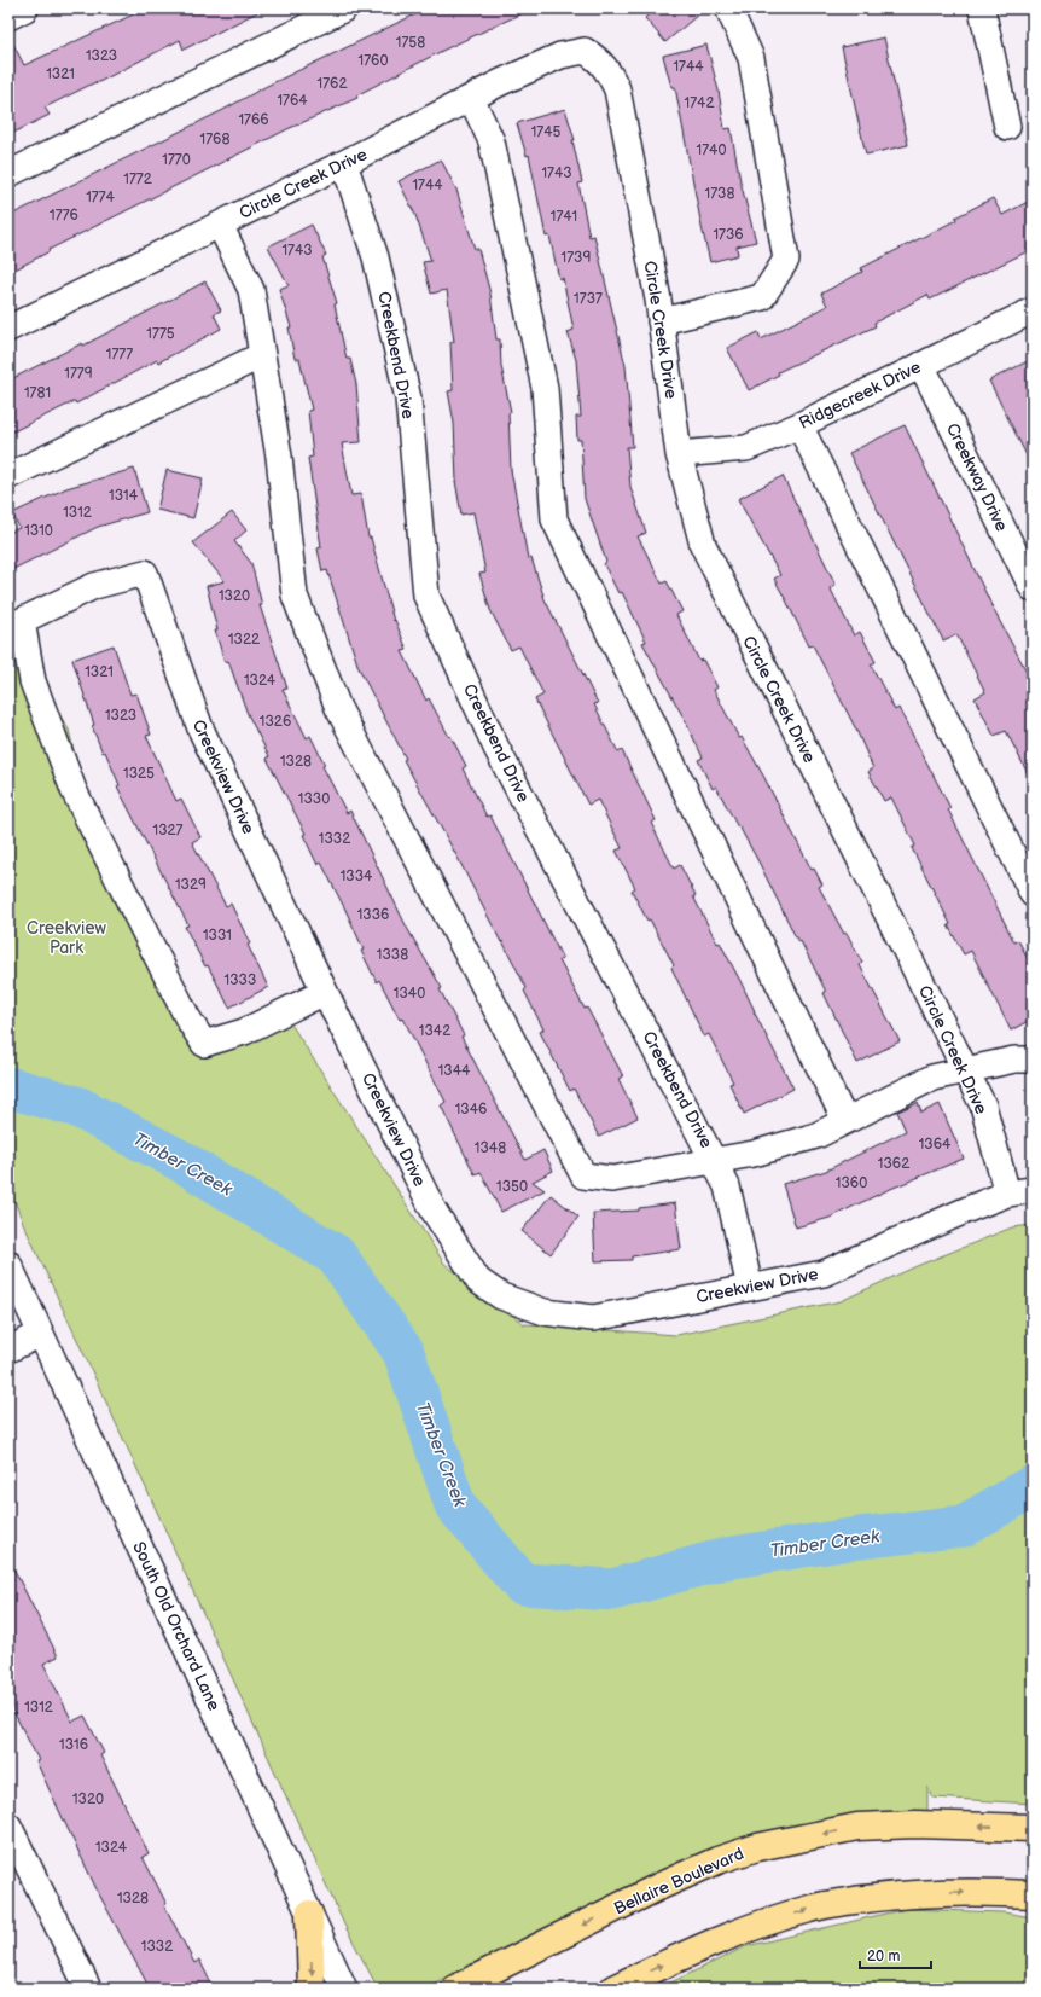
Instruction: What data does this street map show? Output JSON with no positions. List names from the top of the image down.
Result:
{
  "streets": {
    "main road": ["Bellaire Boulevard"],
    "street": [
      "Circle Creek Drive",
      "Creekbend Drive",
      "Ridgecreek Drive",
      "Creekway Drive",
      "Creekview Drive",
      "South Old Orchard Lane"
    ]
  },
  "crossings": [
    ["Circle Creek Drive", "Creekbend Drive"],
    ["Circle Creek Drive", "Ridgecreek Drive"],
    ["Circle Creek Drive", "Creekview Drive"],
    ["Creekbend Drive", "Creekview Drive"],
    ["Ridgecreek Drive", "Creekway Drive"]
  ],
  "water": ["Timber Creek"],
  "parks": ["Creekview Park"],
  "house_numbers": [
    "1758",
    "1323",
    "1760",
    "1744",
    "1321",
    "1762",
    "1764",
    "1742",
    "1766",
    "1745",
    "1768",
    "1740",
    "1770",
    "1743",
    "1772",
    "1744",
    "1738",
    "1774",
    "1776",
    "1741",
    "1736",
    "1743",
    "1739",
    "1737",
    "1775",
    "1777",
    "1779",
    "1781",
    "1314",
    "1312",
    "1310",
    "1320",
    "1322",
    "1321",
    "1324",
    "1323",
    "1326",
    "1328",
    "1325",
    "1330",
    "1327",
    "1332",
    "1334",
    "1329",
    "1336",
    "1331",
    "1338",
    "1333",
    "1340",
    "1342",
    "1344",
    "1346",
    "1364",
    "1348",
    "1362",
    "1360",
    "1350",
    "1312",
    "1316",
    "1320",
    "1324",
    "1328",
    "1332"
  ],
  "scale_bar": "20 m"
}
